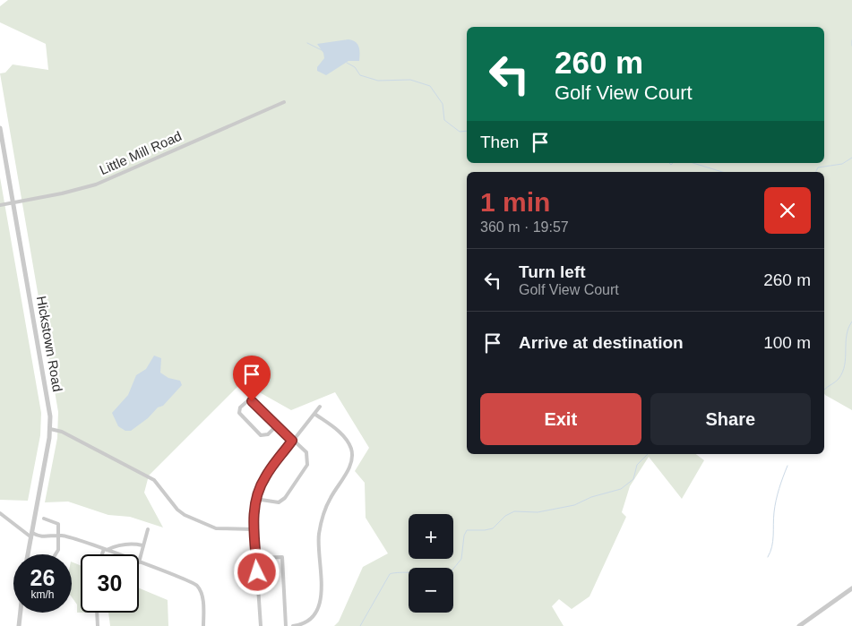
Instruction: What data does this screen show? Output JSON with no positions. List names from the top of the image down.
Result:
{
  "streets": {
    "street": ["Little Mill Road", "Hickstown Road"]
  },
  "crossings": [
    ["Little Mill Road", "Hickstown Road"]
  ],
  "page": {
    "turn": ["260 m", "Golf View Court"],
    "then": "Then",
    "heading": ["1 min", "360 m · 19:57"],
    "list": [
      {
        "name": "Turn left",
        "note": "Golf View Court",
        "value": "260 m"
      },
      {
        "name": "Arrive at destination",
        "value": "100 m"
      }
    ],
    "buttons": ["Exit", "Share"],
    "map_buttons": ["+", "−"],
    "speed": "26 km/h",
    "limit": "30"
  }
}
